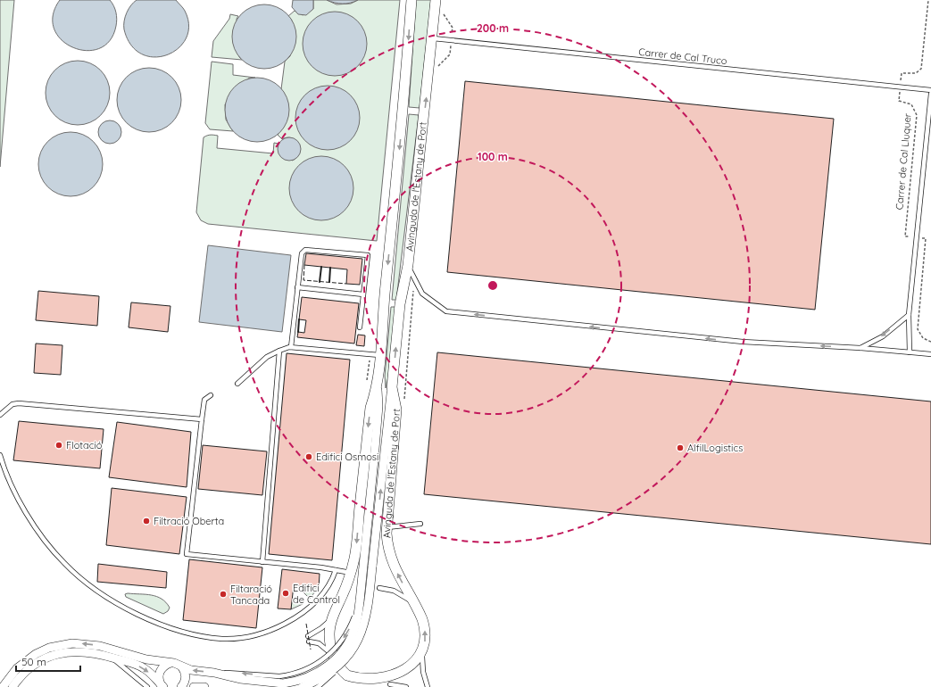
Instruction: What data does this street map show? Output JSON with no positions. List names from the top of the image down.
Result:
{
  "streets": {
    "street": ["Avinguda de l'Estany de Port"],
    "lane": ["Carrer de Cal Truco", "Carrer de Cal Lluquer"]
  },
  "crossings": [
    ["Carrer de Cal Truco", "Carrer de Cal Lluquer"],
    ["Carrer de Cal Truco", "Avinguda de l'Estany de Port"]
  ],
  "places": [
    "Flotació",
    "AlfilLogistics",
    "Edifici Osmosi",
    "Filtració Oberta",
    "Edifici de Control",
    "Filtaració Tancada"
  ],
  "scale_bar": "50 m",
  "rings": ["200 m", "100 m"]
}
